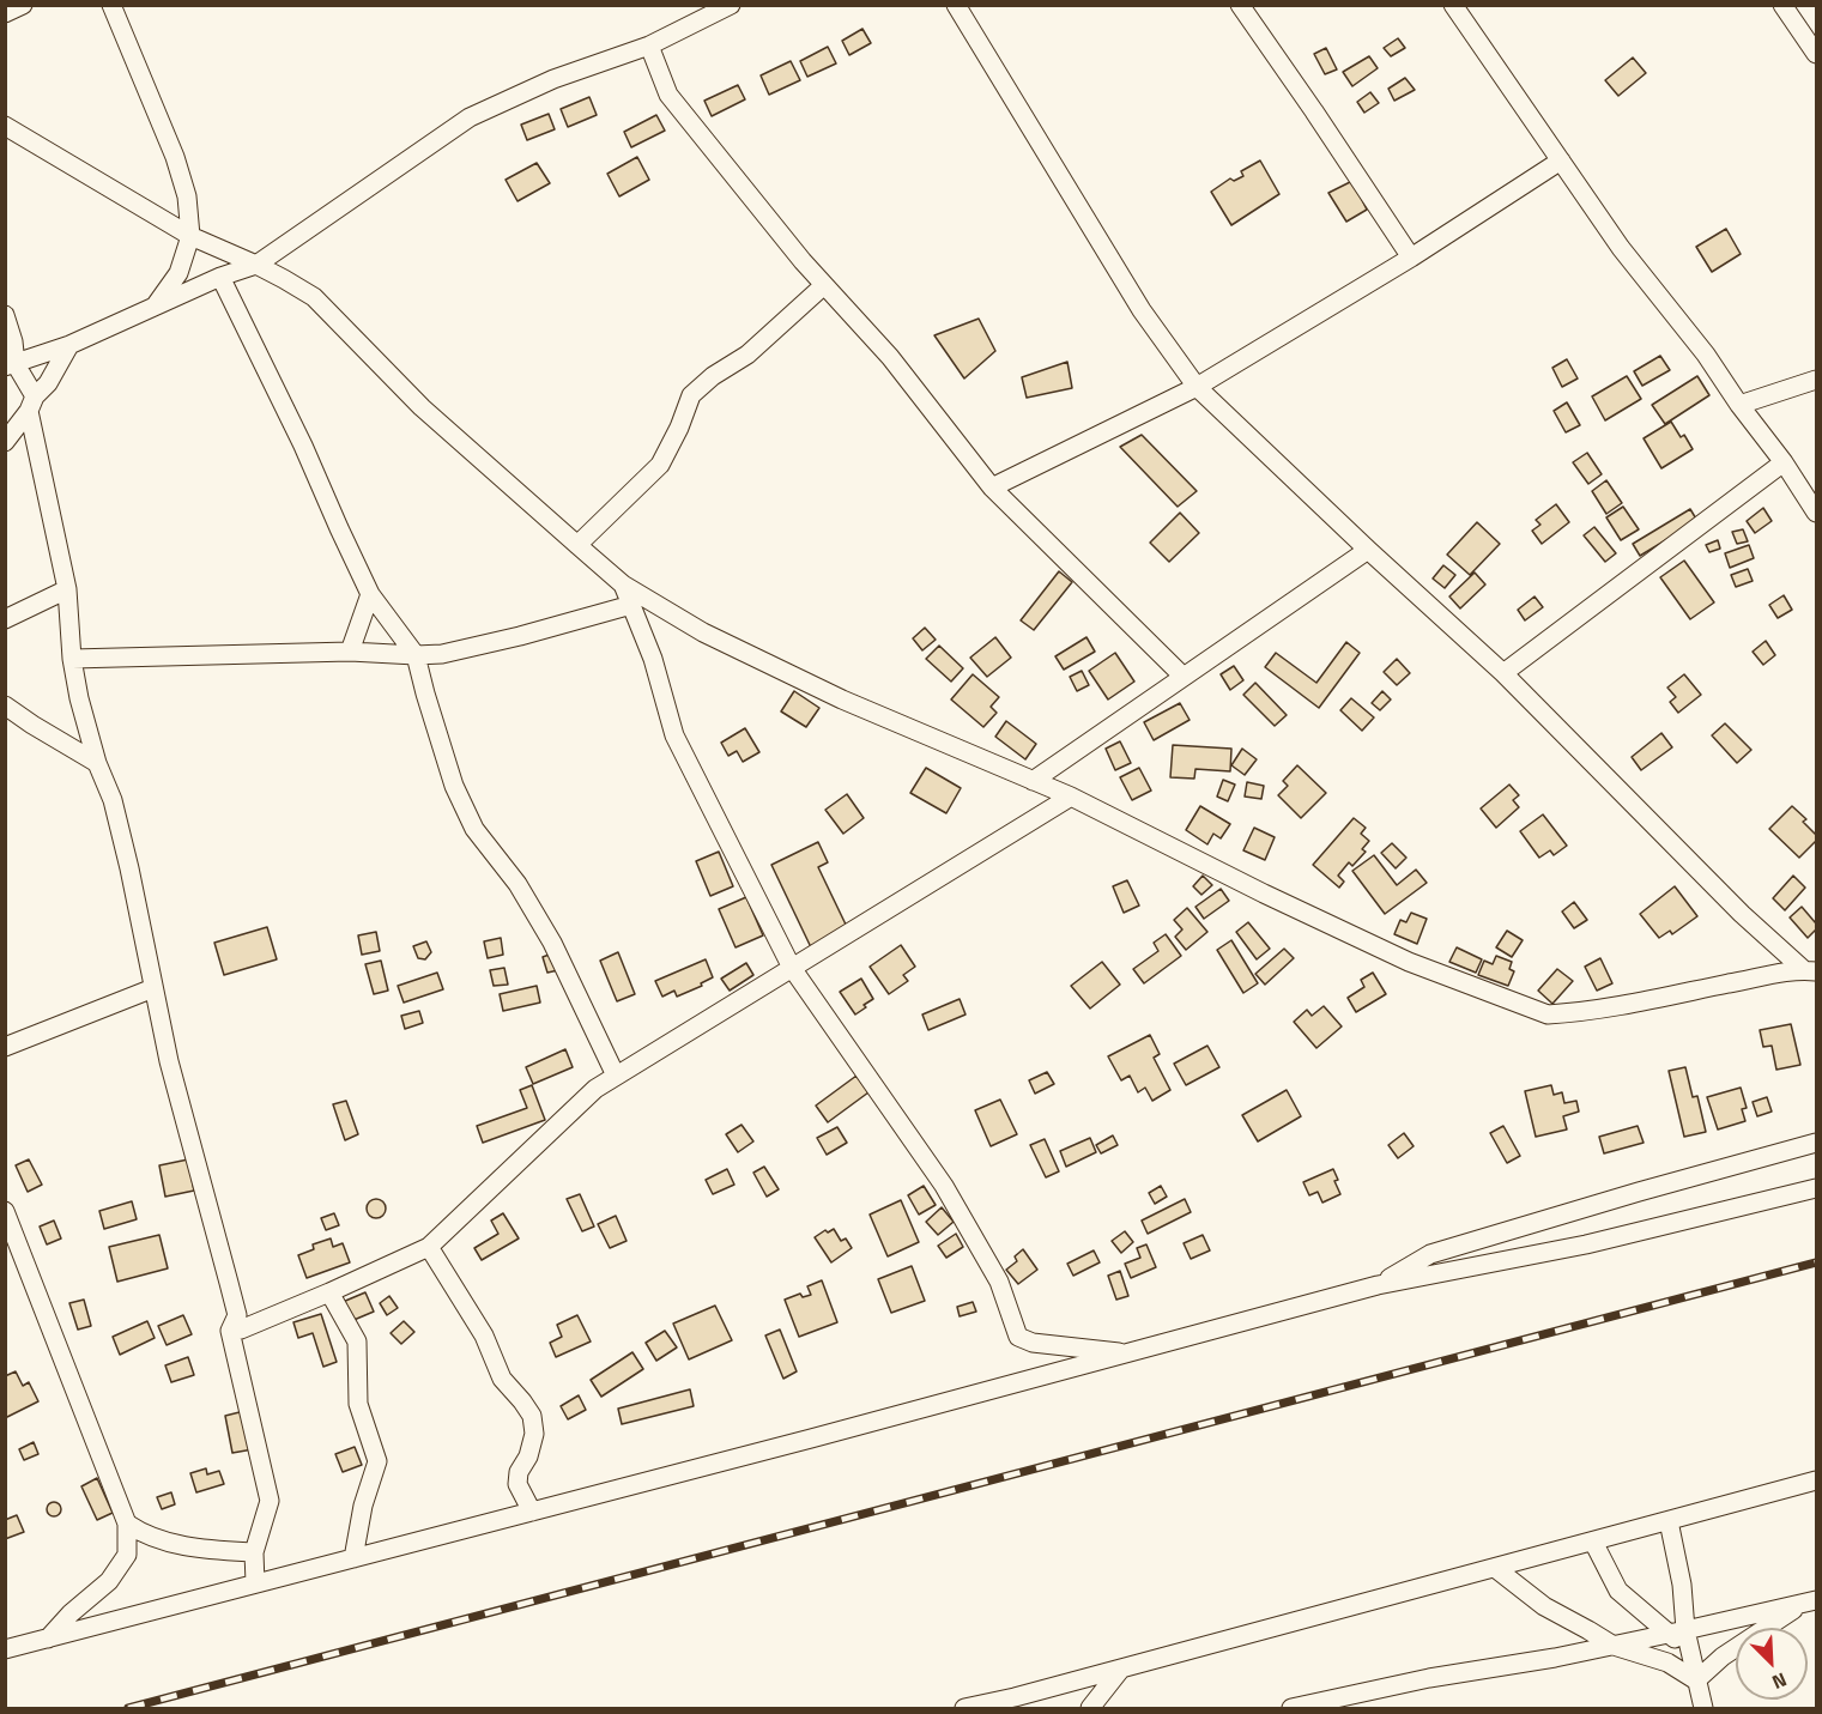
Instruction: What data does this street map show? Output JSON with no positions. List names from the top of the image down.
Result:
{
  "north": "bottom right"
}
